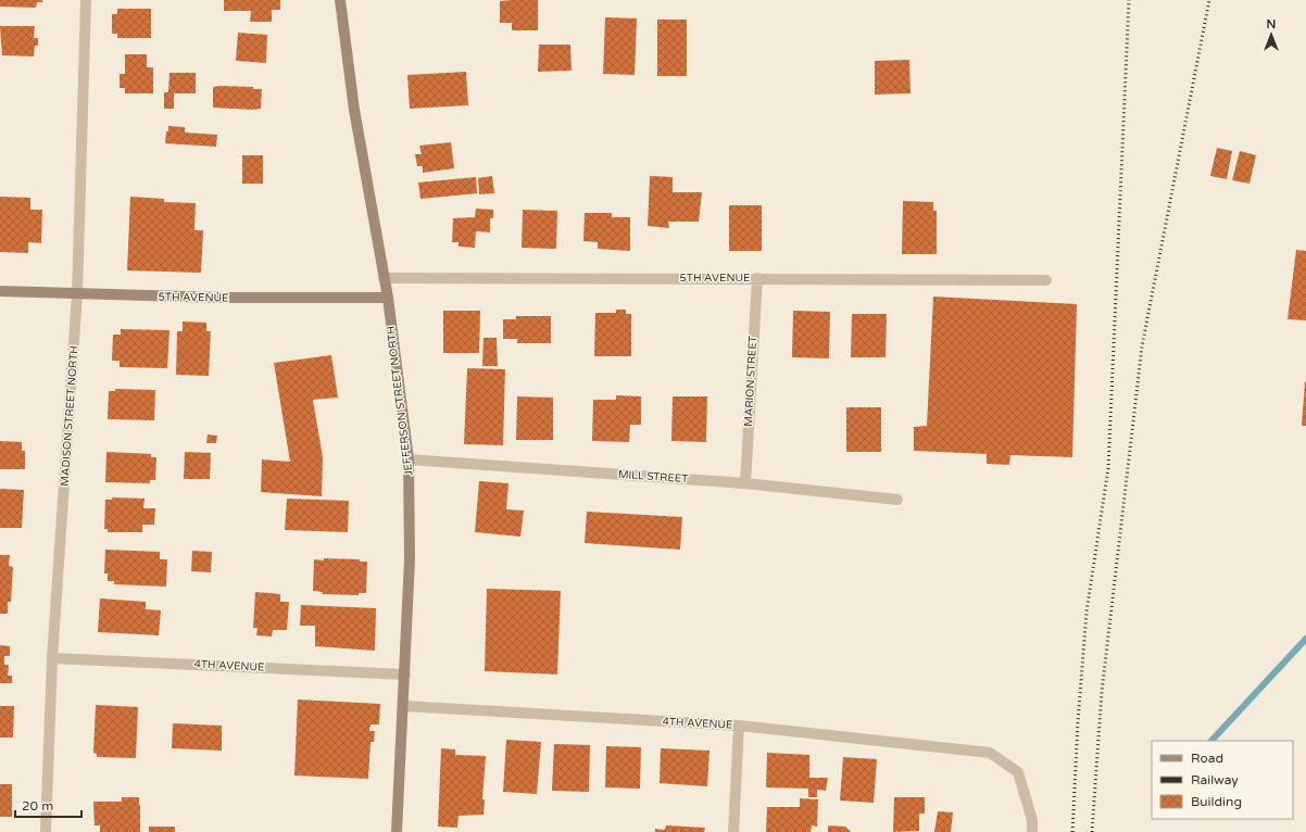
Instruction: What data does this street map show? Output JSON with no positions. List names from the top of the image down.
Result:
{
  "streets": {
    "main road": ["5TH AVENUE", "JEFFERSON STREET NORTH"],
    "street": [
      "MARION STREET",
      "MADISON STREET NORTH",
      "MILL STREET",
      "4TH AVENUE"
    ]
  },
  "crossings": [
    ["5TH AVENUE", "MARION STREET"],
    ["5TH AVENUE", "JEFFERSON STREET NORTH"],
    ["5TH AVENUE", "MADISON STREET NORTH"],
    ["MARION STREET", "MILL STREET"],
    ["JEFFERSON STREET NORTH", "MILL STREET"],
    ["JEFFERSON STREET NORTH", "4TH AVENUE"],
    ["MADISON STREET NORTH", "4TH AVENUE"]
  ],
  "legend": ["Road", "Railway", "Building"],
  "scale_bar": "20 m",
  "north": "top"
}
